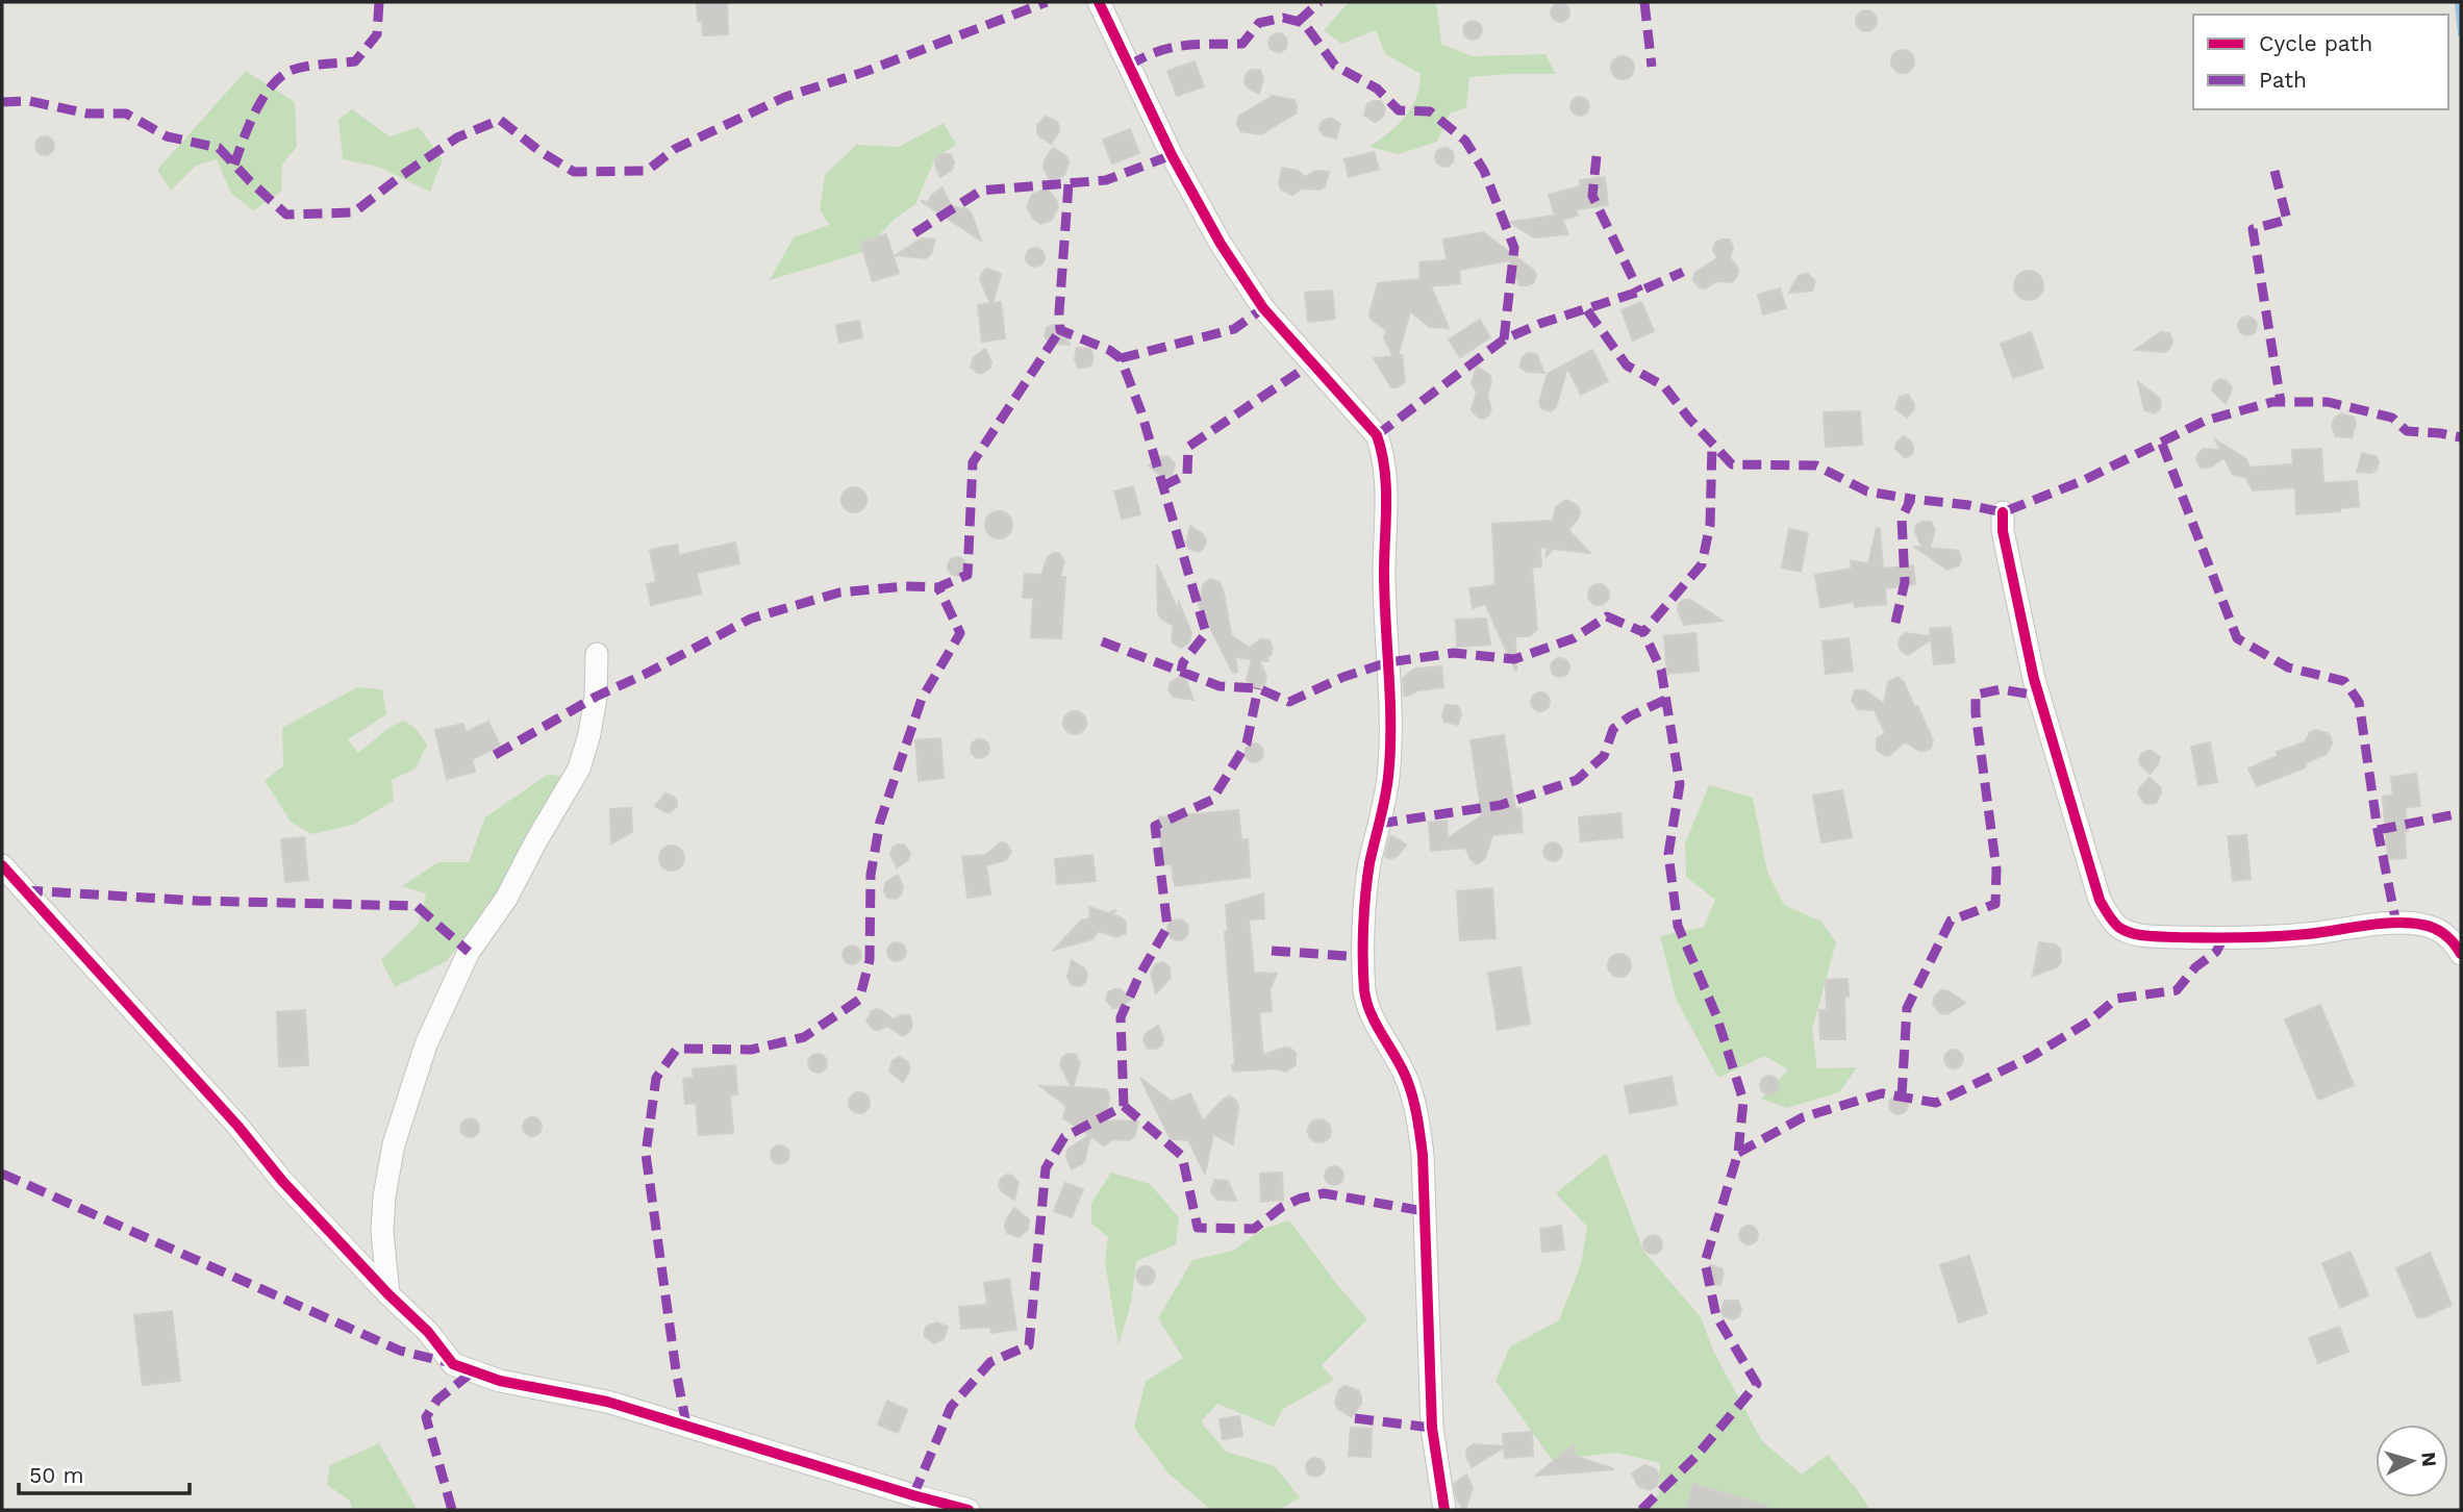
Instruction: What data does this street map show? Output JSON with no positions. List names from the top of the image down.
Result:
{
  "legend": ["Cycle path", "Path"],
  "scale_bar": "50 m",
  "north": "right"
}
